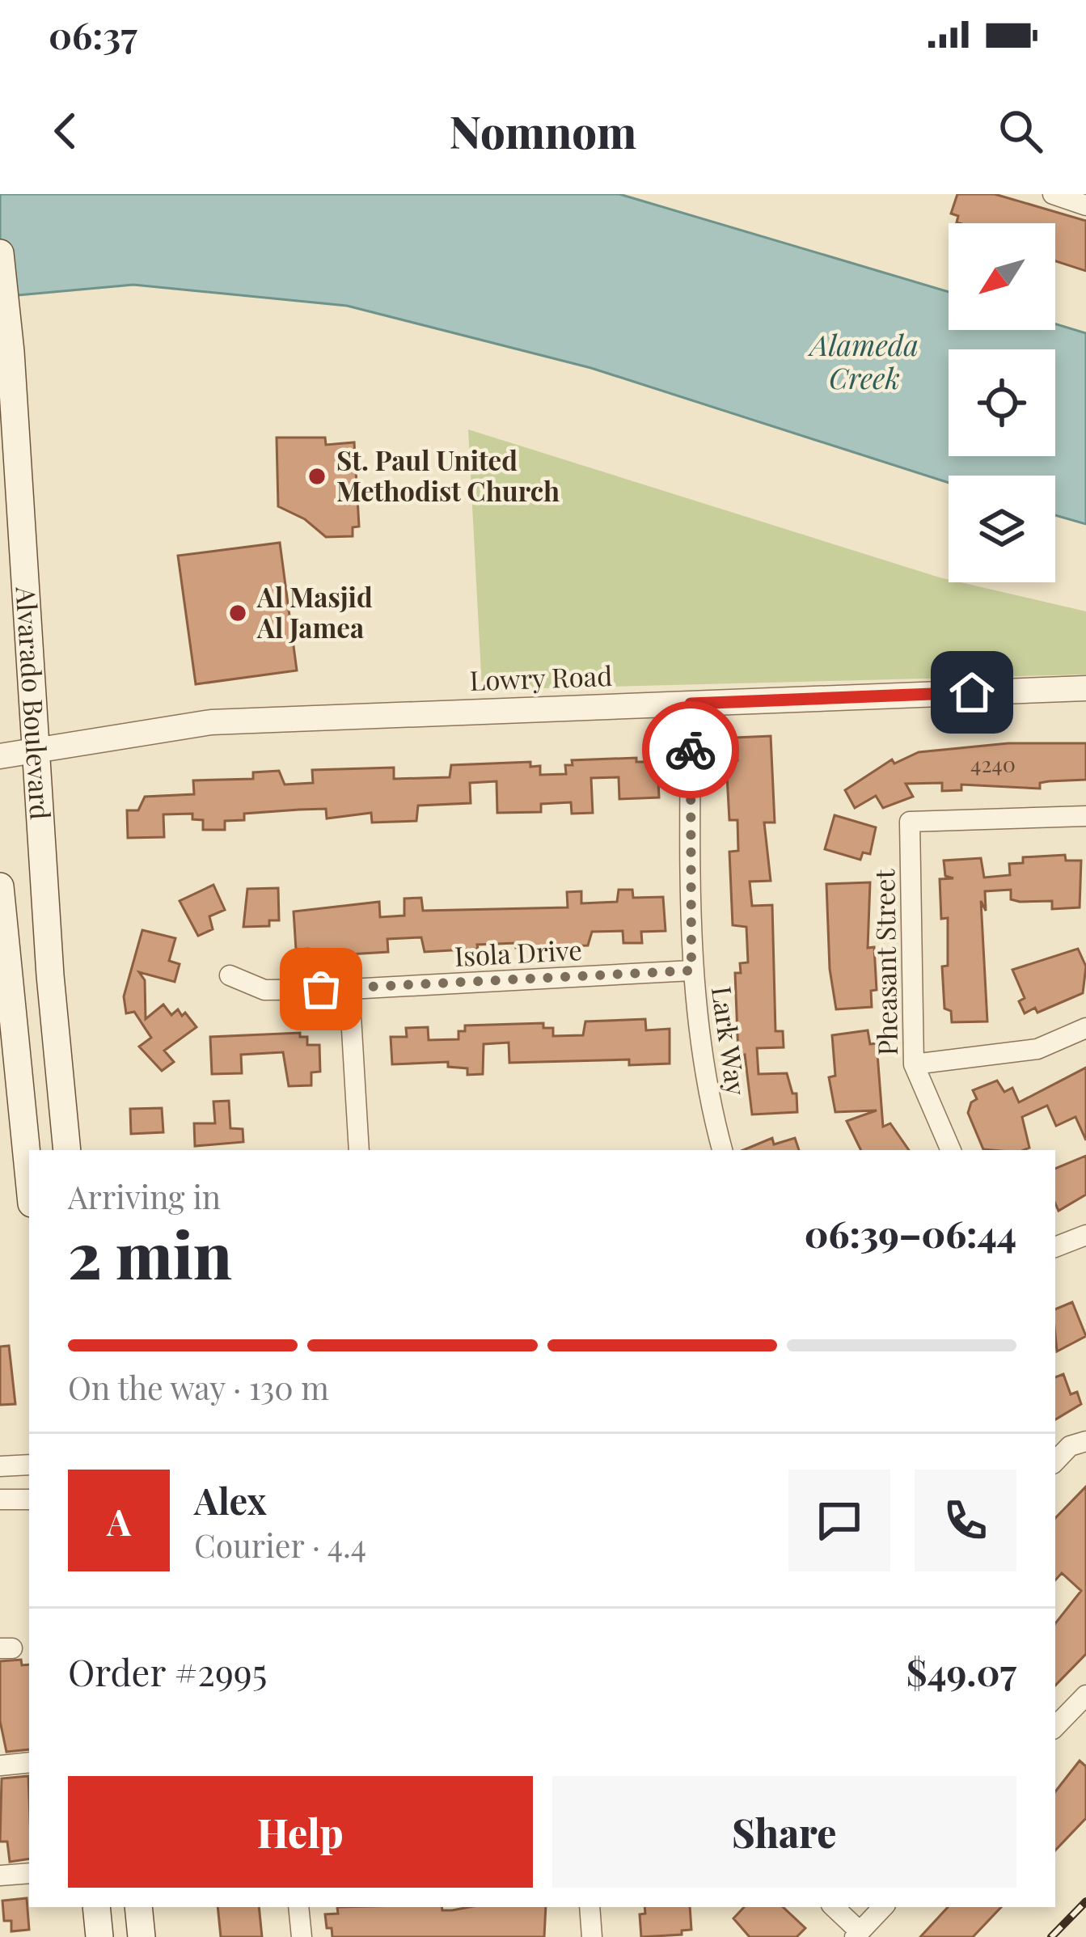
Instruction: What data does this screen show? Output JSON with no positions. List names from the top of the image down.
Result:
{
  "streets": {
    "main road": ["Alvarado Boulevard"],
    "street": [
      "Lowry Road",
      "Isola Drive",
      "Pheasant Street",
      "Lark Way"
    ]
  },
  "crossings": [
    ["Lowry Road", "Alvarado Boulevard"],
    ["Lowry Road", "Lark Way"],
    ["Isola Drive", "Lark Way"]
  ],
  "water": ["Alameda Creek"],
  "places": ["St. Paul United Methodist Church", "Al Masjid Al Jamea"],
  "house_numbers": ["4240"],
  "north": "bottom left",
  "page": {
    "status": "06:37",
    "header": "Nomnom",
    "heading": ["2 min", "Arriving in", "06:39–06:44"],
    "panel": [
      "Alex",
      "Courier · 4.4",
      "Order #2995",
      "$49.07"
    ],
    "bar": "On the way · 130 m",
    "round": "A",
    "buttons": ["Help", "Share"]
  }
}
